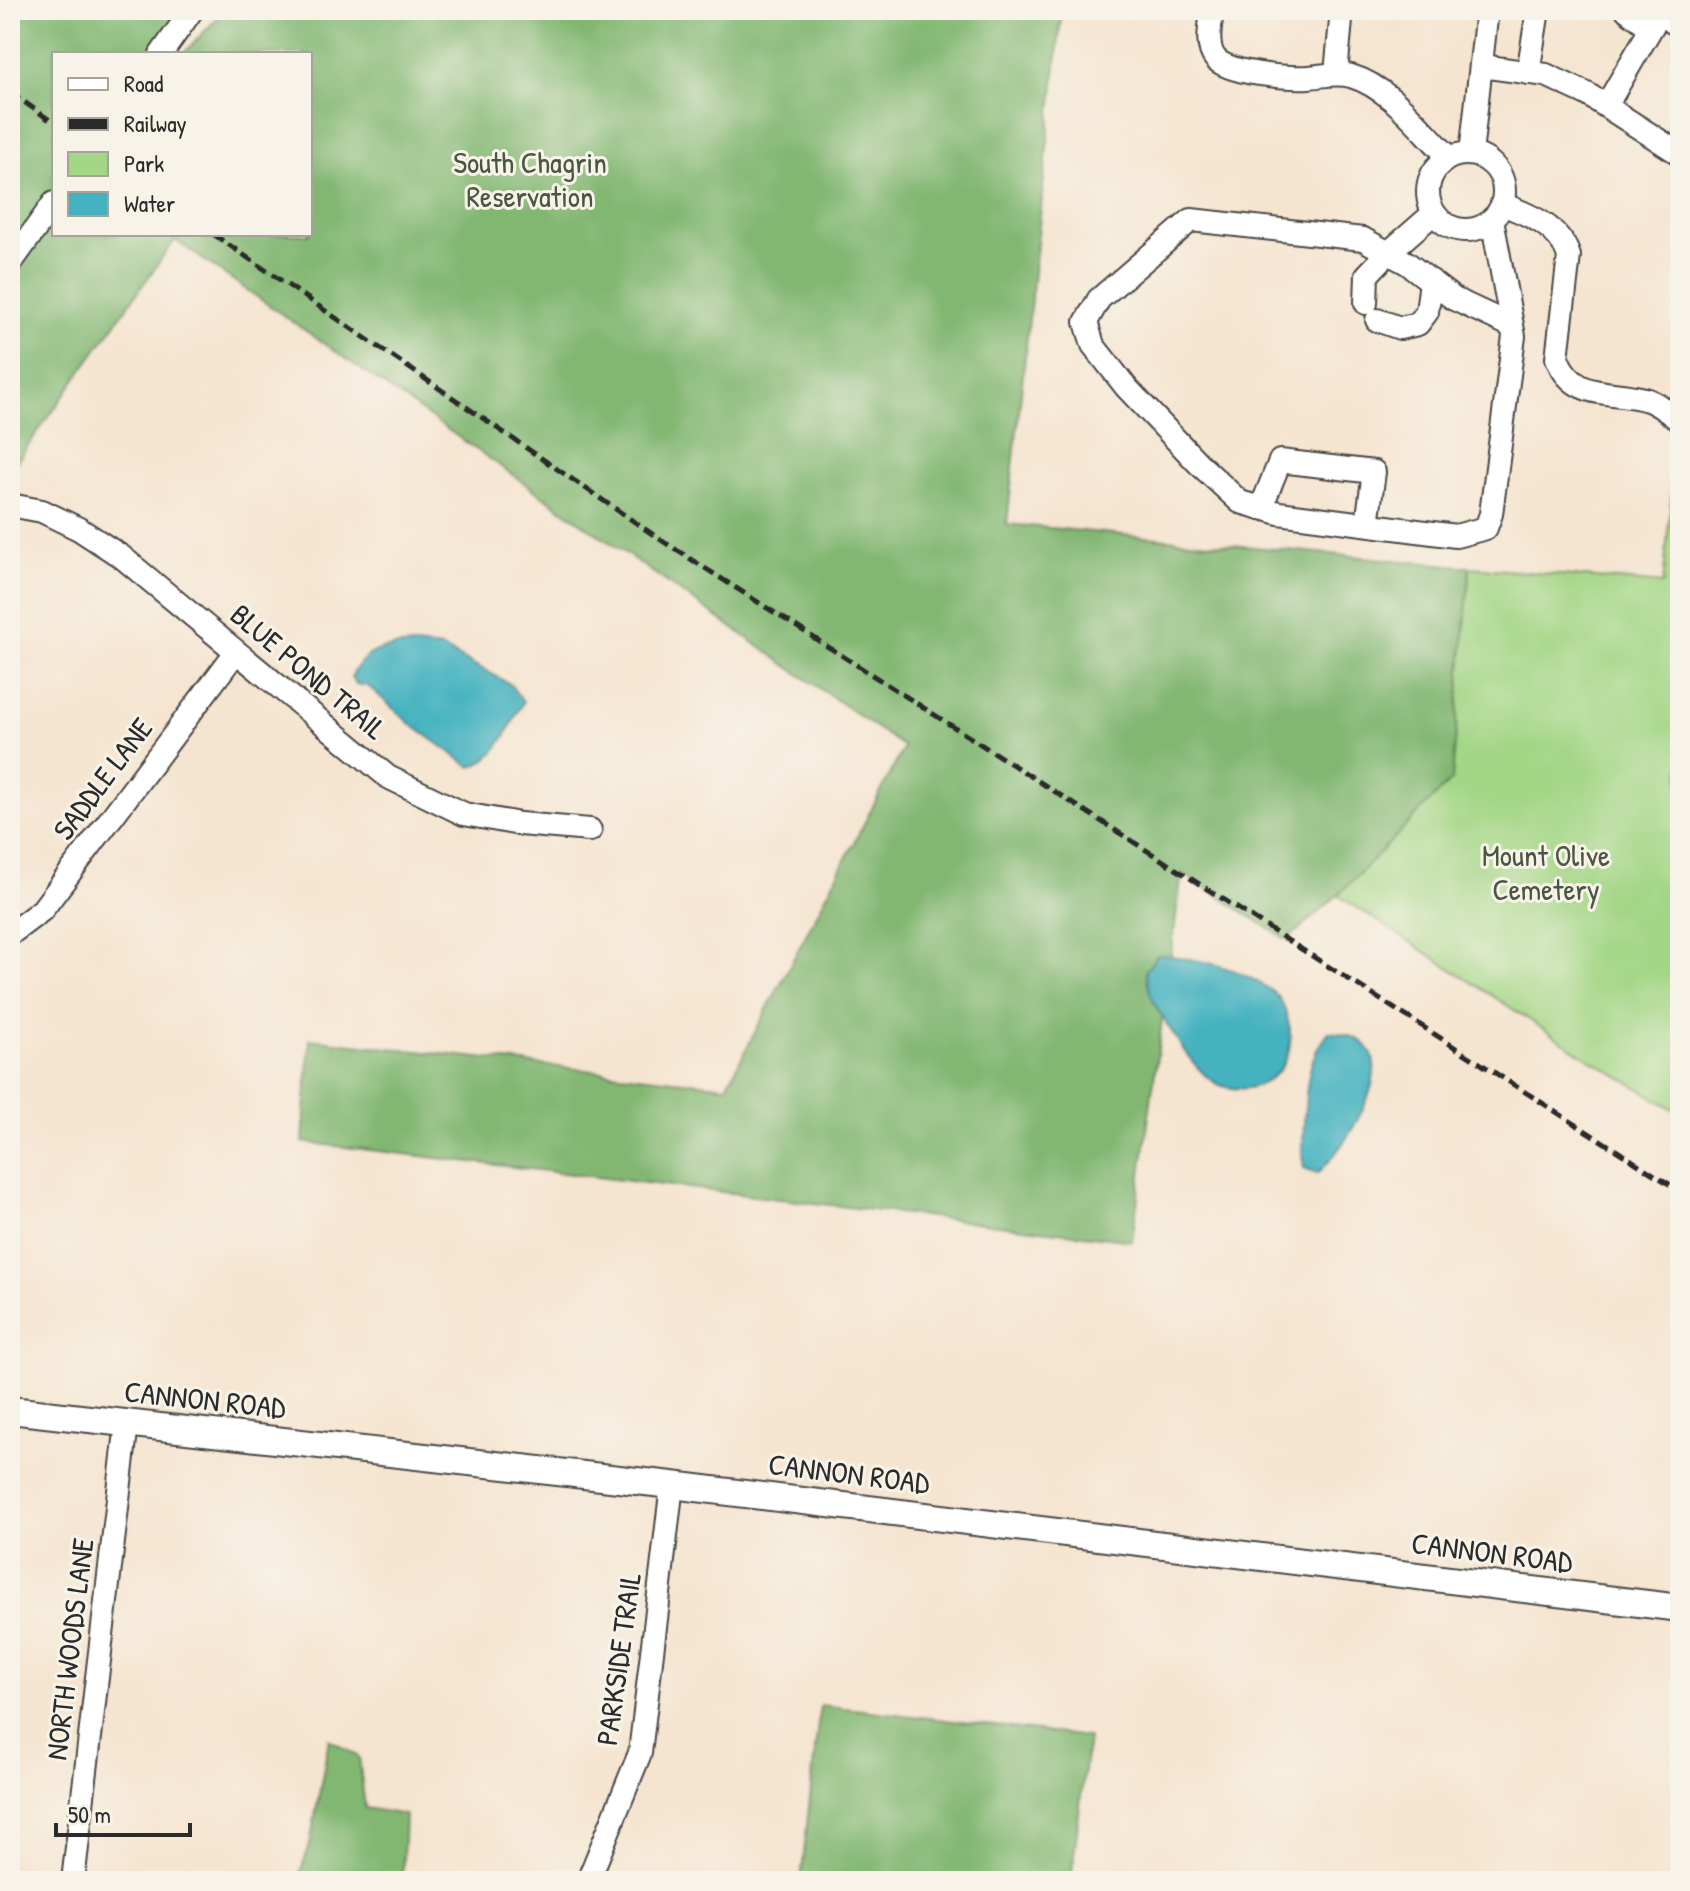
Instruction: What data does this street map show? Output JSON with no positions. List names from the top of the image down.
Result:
{
  "streets": {
    "main road": ["CANNON ROAD"],
    "street": [
      "BLUE POND TRAIL",
      "SADDLE LANE",
      "NORTH WOODS LANE",
      "PARKSIDE TRAIL"
    ]
  },
  "crossings": [
    ["BLUE POND TRAIL", "SADDLE LANE"],
    ["CANNON ROAD", "NORTH WOODS LANE"],
    ["CANNON ROAD", "PARKSIDE TRAIL"]
  ],
  "parks": ["South Chagrin Reservation", "Mount Olive Cemetery"],
  "legend": [
    "Road",
    "Railway",
    "Park",
    "Water"
  ],
  "scale_bar": "50 m"
}
